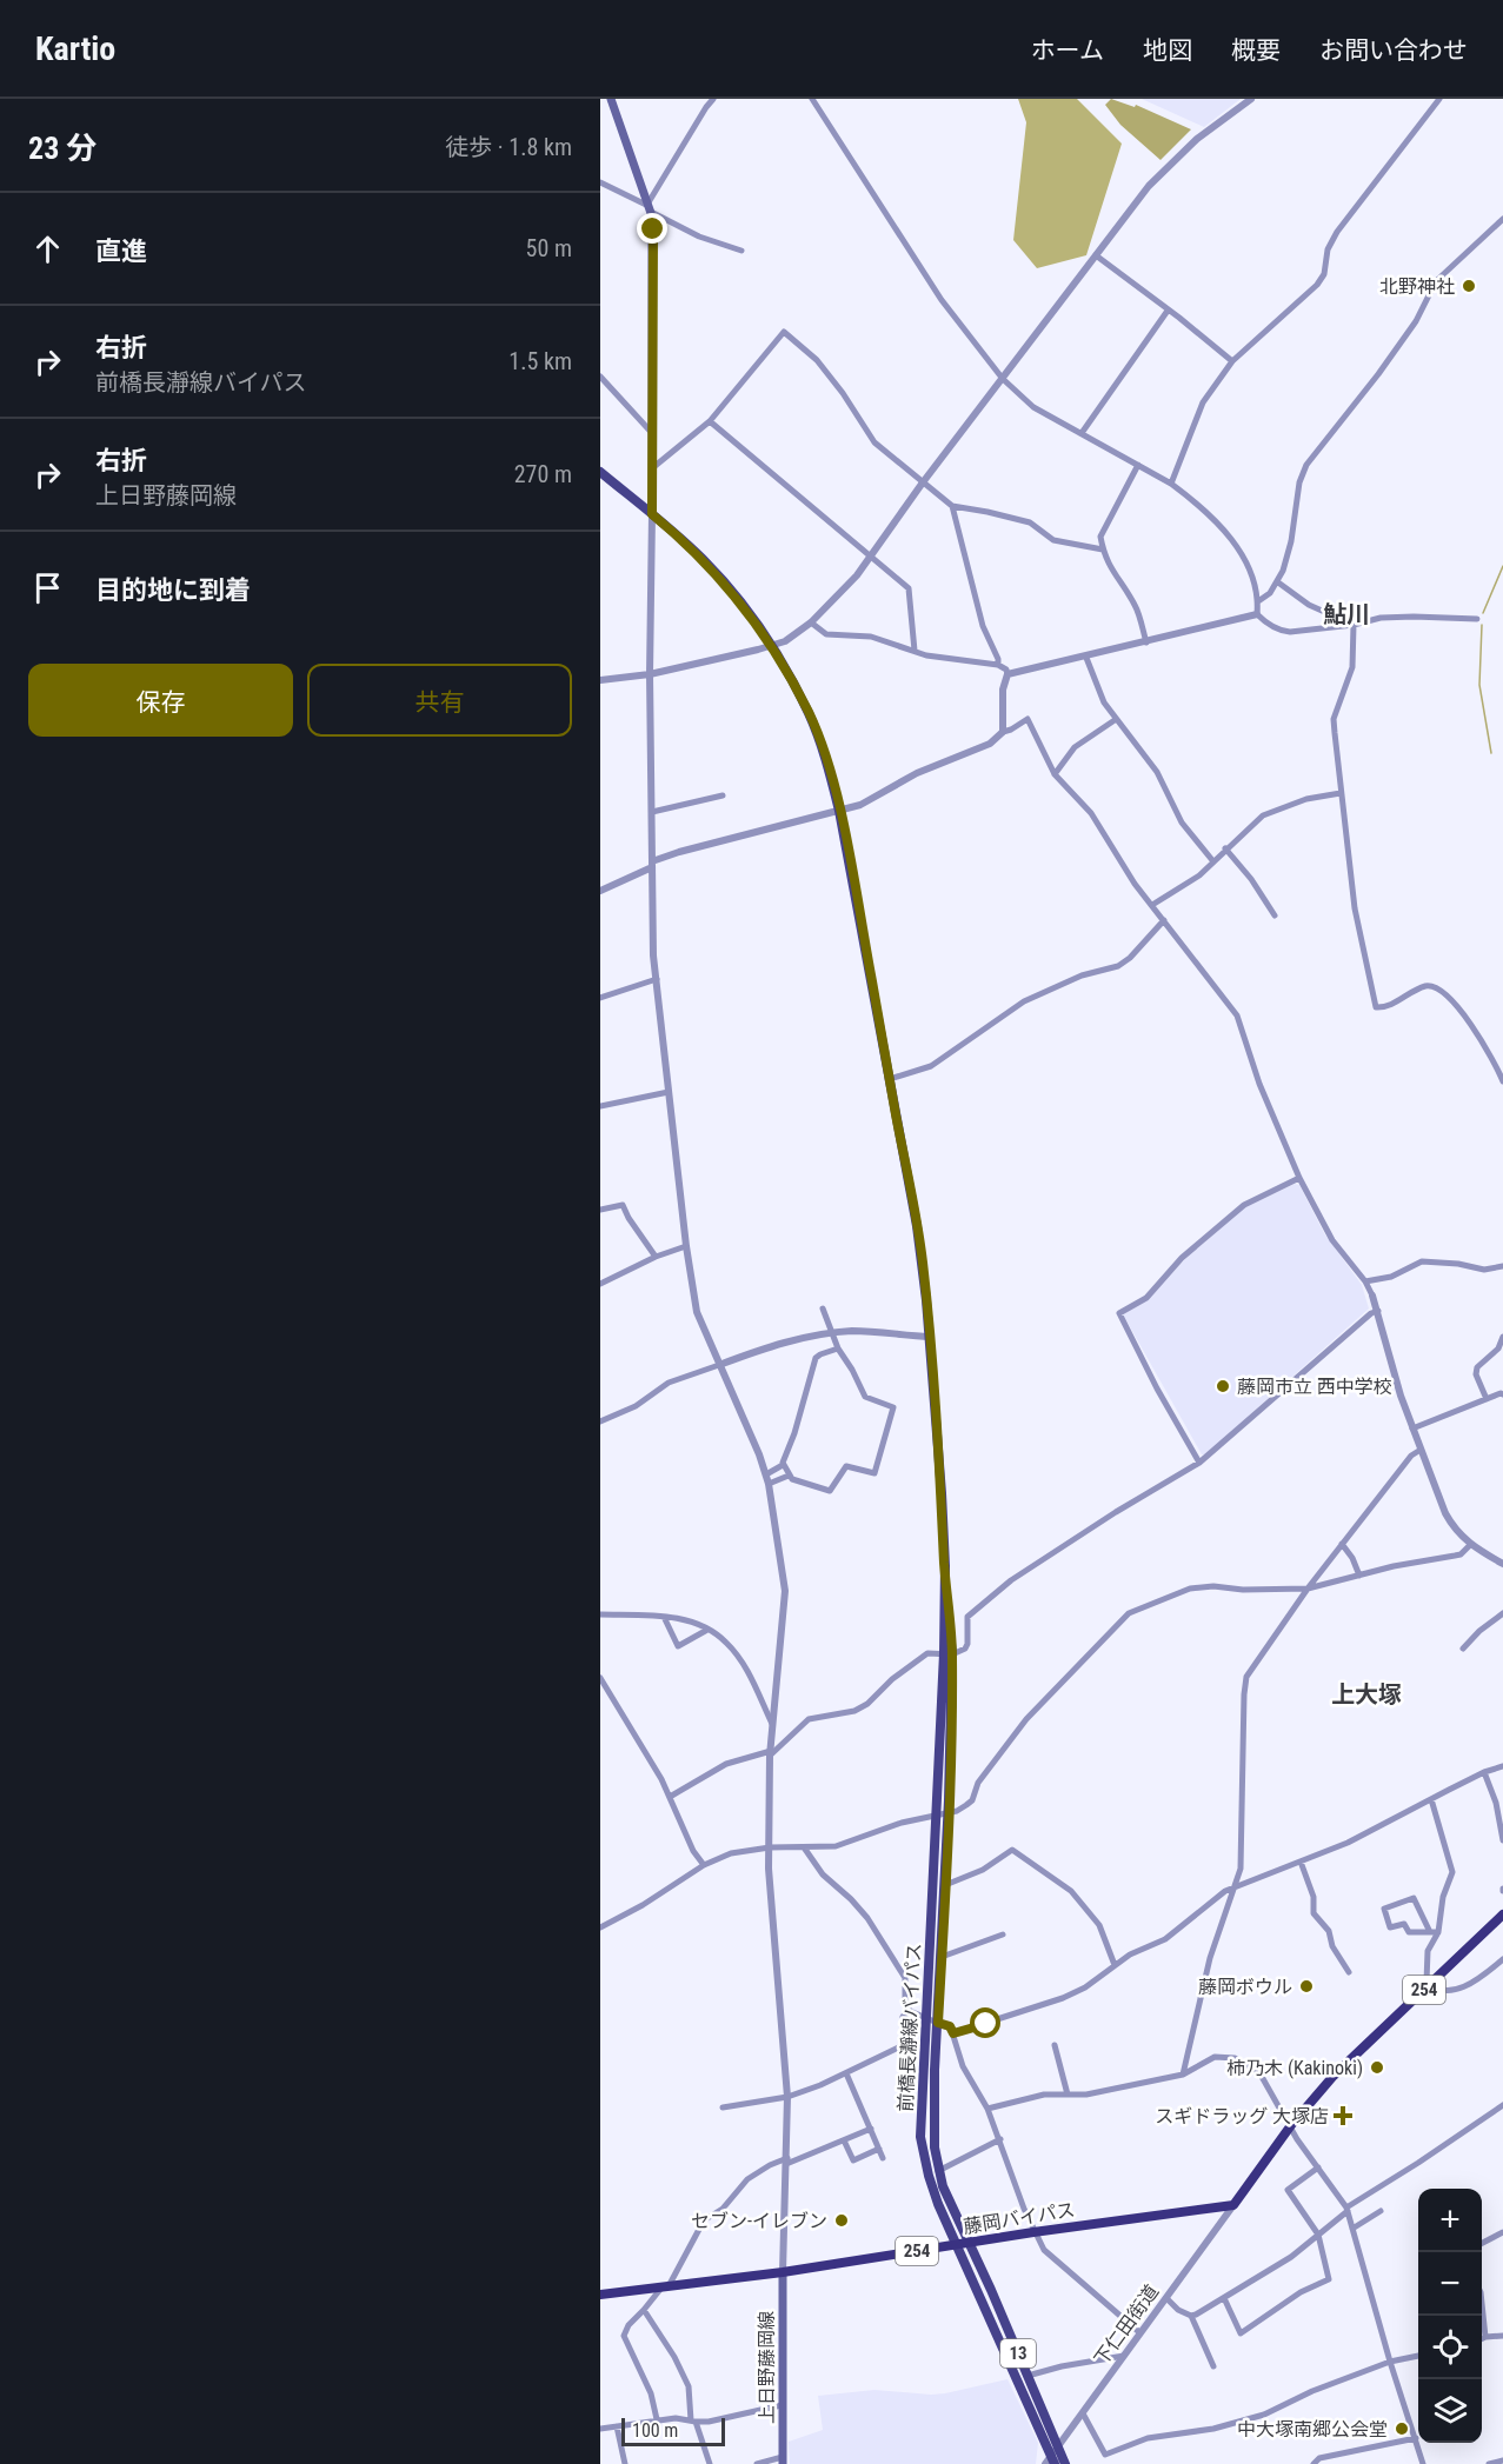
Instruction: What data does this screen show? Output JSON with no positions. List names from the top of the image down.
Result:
{
  "streets": {
    "highway": ["254", "藤岡バイパス"],
    "main road": ["前橋長瀞線バイパス", "13", "上日野藤岡線"],
    "street": ["下仁田街道"]
  },
  "crossings": [
    ["254", "藤岡バイパス"],
    ["254", "下仁田街道"],
    ["前橋長瀞線バイパス", "藤岡バイパス"],
    ["前橋長瀞線バイパス", "下仁田街道"],
    ["藤岡バイパス", "下仁田街道"],
    ["藤岡バイパス", "上日野藤岡線"]
  ],
  "districts": ["鮎川", "上大塚"],
  "places": {
    "other": [
      "北野神社",
      "藤岡市立 西中学校",
      "藤岡ボウル",
      "柿乃木 (Kakinoki)",
      "セブン-イレブン",
      "中大塚南郷公会堂"
    ],
    "health": ["スギドラッグ 大塚店"]
  },
  "scale_bar": "100 m",
  "page": {
    "header": "Kartio",
    "nav": [
      "ホーム",
      "地図",
      "概要",
      "お問い合わせ"
    ],
    "heading": ["23 分", "徒歩 · 1.8 km"],
    "list": [
      ["直進", "50 m"],
      ["右折", "前橋長瀞線バイパス", "1.5 km"],
      ["右折", "上日野藤岡線", "270 m"],
      "目的地に到着"
    ],
    "buttons": ["保存", "共有"],
    "map_buttons": ["+", "−"],
    "scale": "100 m"
  }
}
